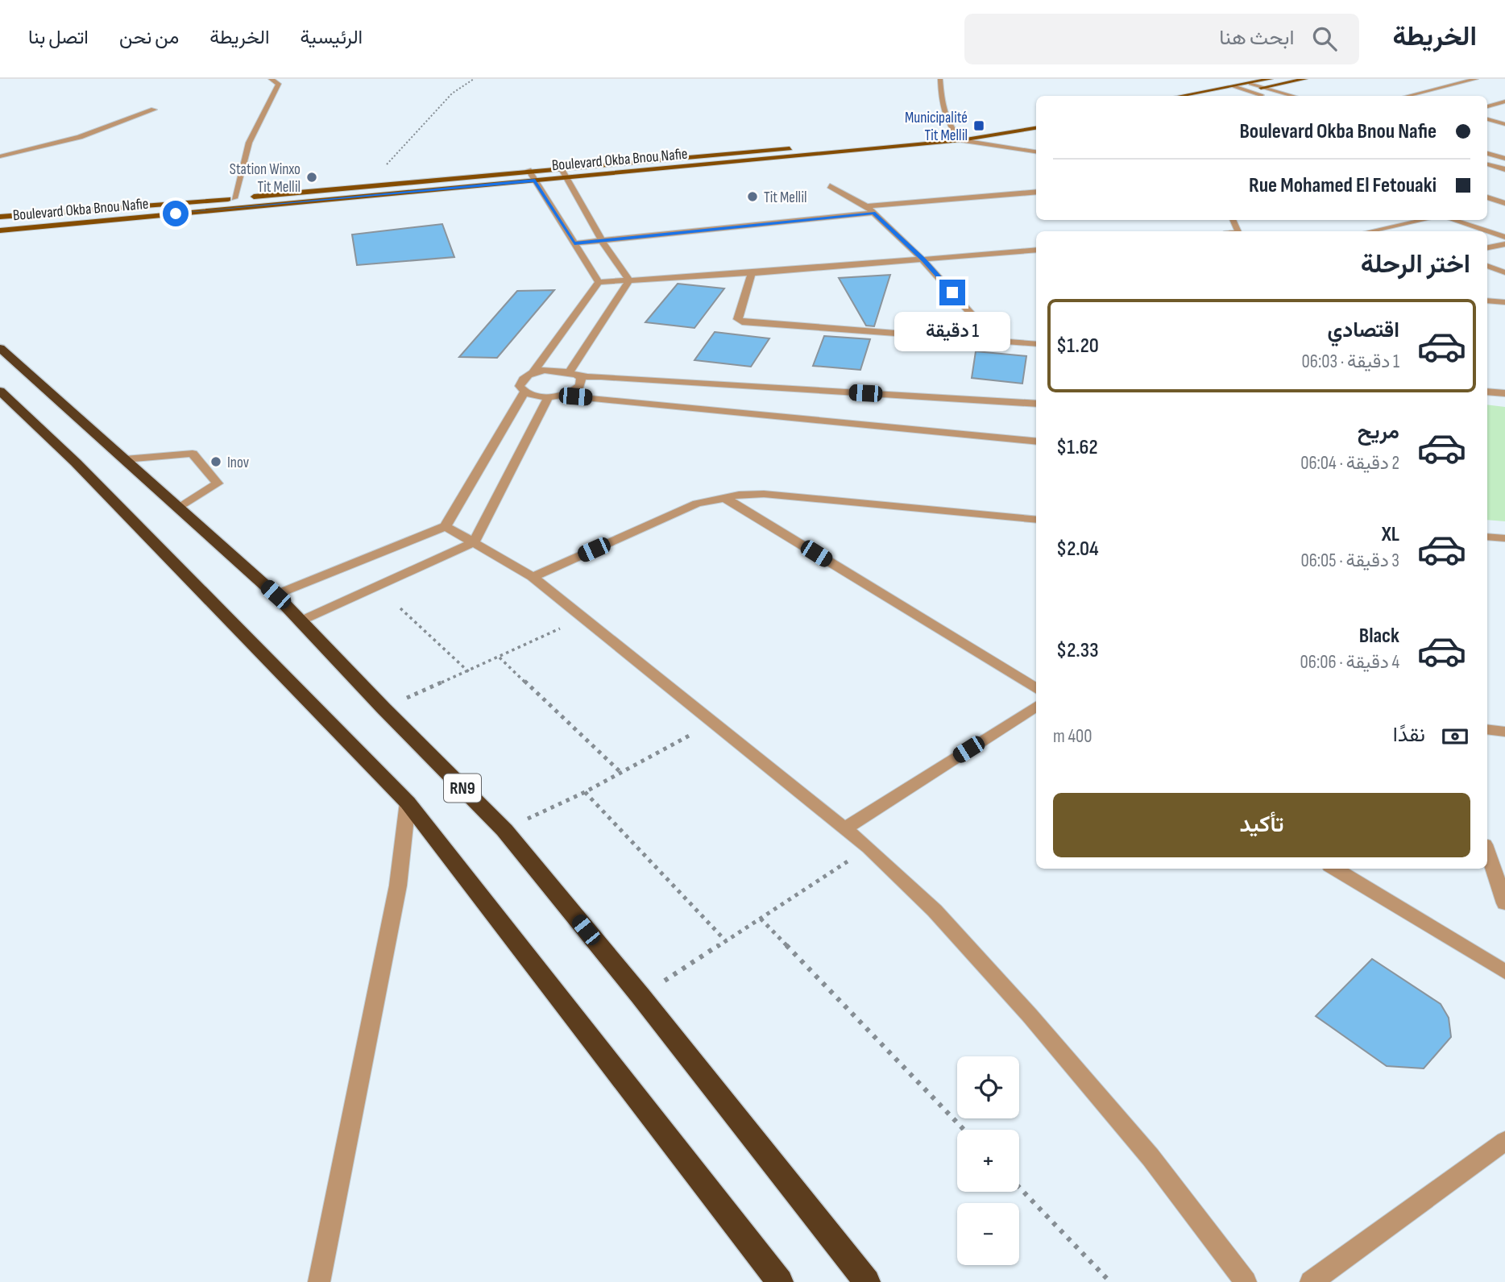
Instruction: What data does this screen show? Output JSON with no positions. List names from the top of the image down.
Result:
{
  "streets": {
    "highway": ["RN9"],
    "main road": ["Boulevard Okba Bnou Nafie"]
  },
  "places": {
    "transit": ["Municipalité Tit Mellil"],
    "other": ["Station Winxo Tit Mellil", "Tit Mellil", "Inov"]
  },
  "page": {
    "header": "الخريطة",
    "search": "ابحث هنا",
    "nav": [
      "الرئيسية",
      "الخريطة",
      "من نحن",
      "اتصل بنا"
    ],
    "banner": ["Boulevard Okba Bnou Nafie", "Rue Mohamed El Fetouaki"],
    "heading": "اختر الرحلة",
    "list": [
      {
        "name": "اقتصادي",
        "note": "1 دقيقة · 06:03",
        "value": "$1.20"
      },
      {
        "name": "مريح",
        "note": "2 دقيقة · 06:04",
        "value": "$1.62"
      },
      {
        "name": "XL",
        "note": "3 دقيقة · 06:05",
        "value": "$2.04"
      },
      {
        "name": "Black",
        "note": "4 دقيقة · 06:06",
        "value": "$2.33"
      }
    ],
    "bubble": "1 دقيقة",
    "pay": ["نقدًا", "400 m"],
    "buttons": "تأكيد",
    "map_buttons": ["+", "−"]
  }
}
